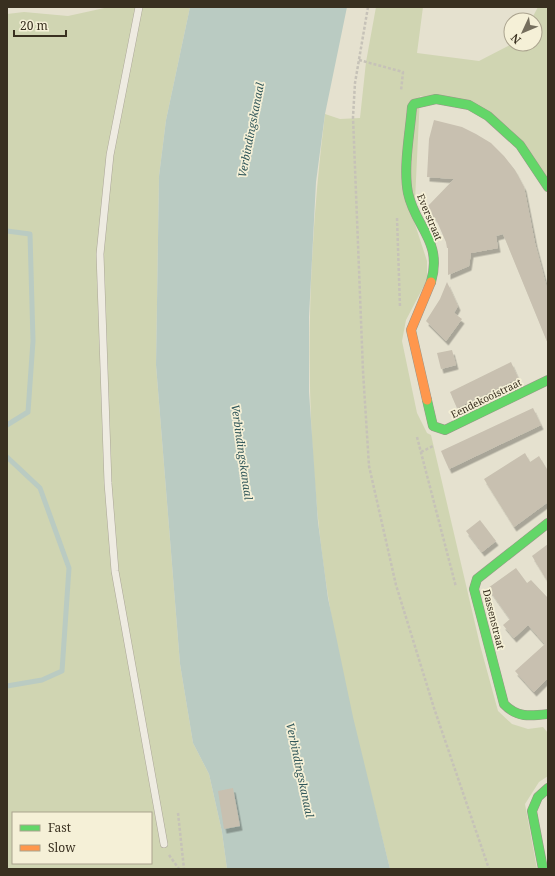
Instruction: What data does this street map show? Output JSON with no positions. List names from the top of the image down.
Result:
{
  "streets": {
    "street": ["Everstraat", "Eendekooistraat", "Dassenstraat"]
  },
  "crossings": [
    ["Everstraat", "Eendekooistraat"]
  ],
  "water": ["Verbindingskanaal"],
  "legend": ["Fast", "Slow"],
  "scale_bar": "20 m",
  "north": "bottom left"
}
